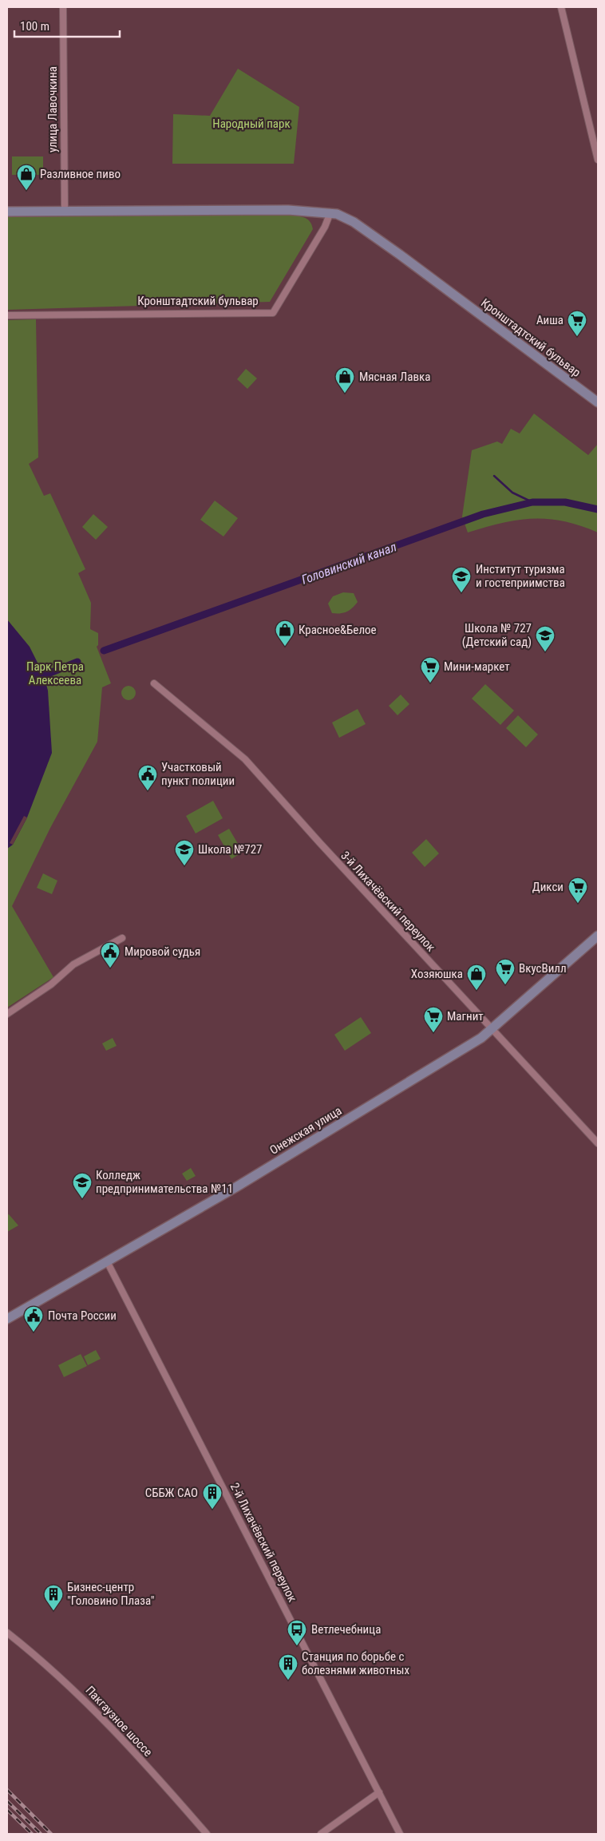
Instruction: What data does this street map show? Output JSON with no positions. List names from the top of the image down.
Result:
{
  "streets": {
    "main road": ["Кронштадтский бульвар", "Онежская улица"],
    "street": [
      "улица Лавочкина",
      "3-й Лихачёвский переулок",
      "2-й Лихачёвский переулок",
      "Пакгаузное шоссе"
    ]
  },
  "crossings": [
    ["улица Лавочкина", "Кронштадтский бульвар"],
    ["3-й Лихачёвский переулок", "Онежская улица"],
    ["Онежская улица", "2-й Лихачёвский переулок"]
  ],
  "water": ["Головинский канал"],
  "parks": ["Народный парк", "Парк Петра Алексеева"],
  "places": {
    "shop": [
      "Разливное пиво",
      "Мясная Лавка",
      "Красное&Белое",
      "Хозяюшка"
    ],
    "supermarket": [
      "Аиша",
      "Мини-маркет",
      "Дикси",
      "ВкусВилл",
      "Магнит"
    ],
    "school or university": [
      "Институт туризма и гостеприимства",
      "Школа № 727 (Детский сад)",
      "Школа №727",
      "Колледж предпринимательства №11"
    ],
    "public building": ["Участковый пункт полиции", "Мировой судья", "Почта России"],
    "building": ["СББЖ САО", "Бизнес-центр \"Головино Плаза\"", "Станция по борьбе с болезнями животных"],
    "bus stop": ["Ветлечебница"]
  },
  "scale_bar": "100 m"
}
